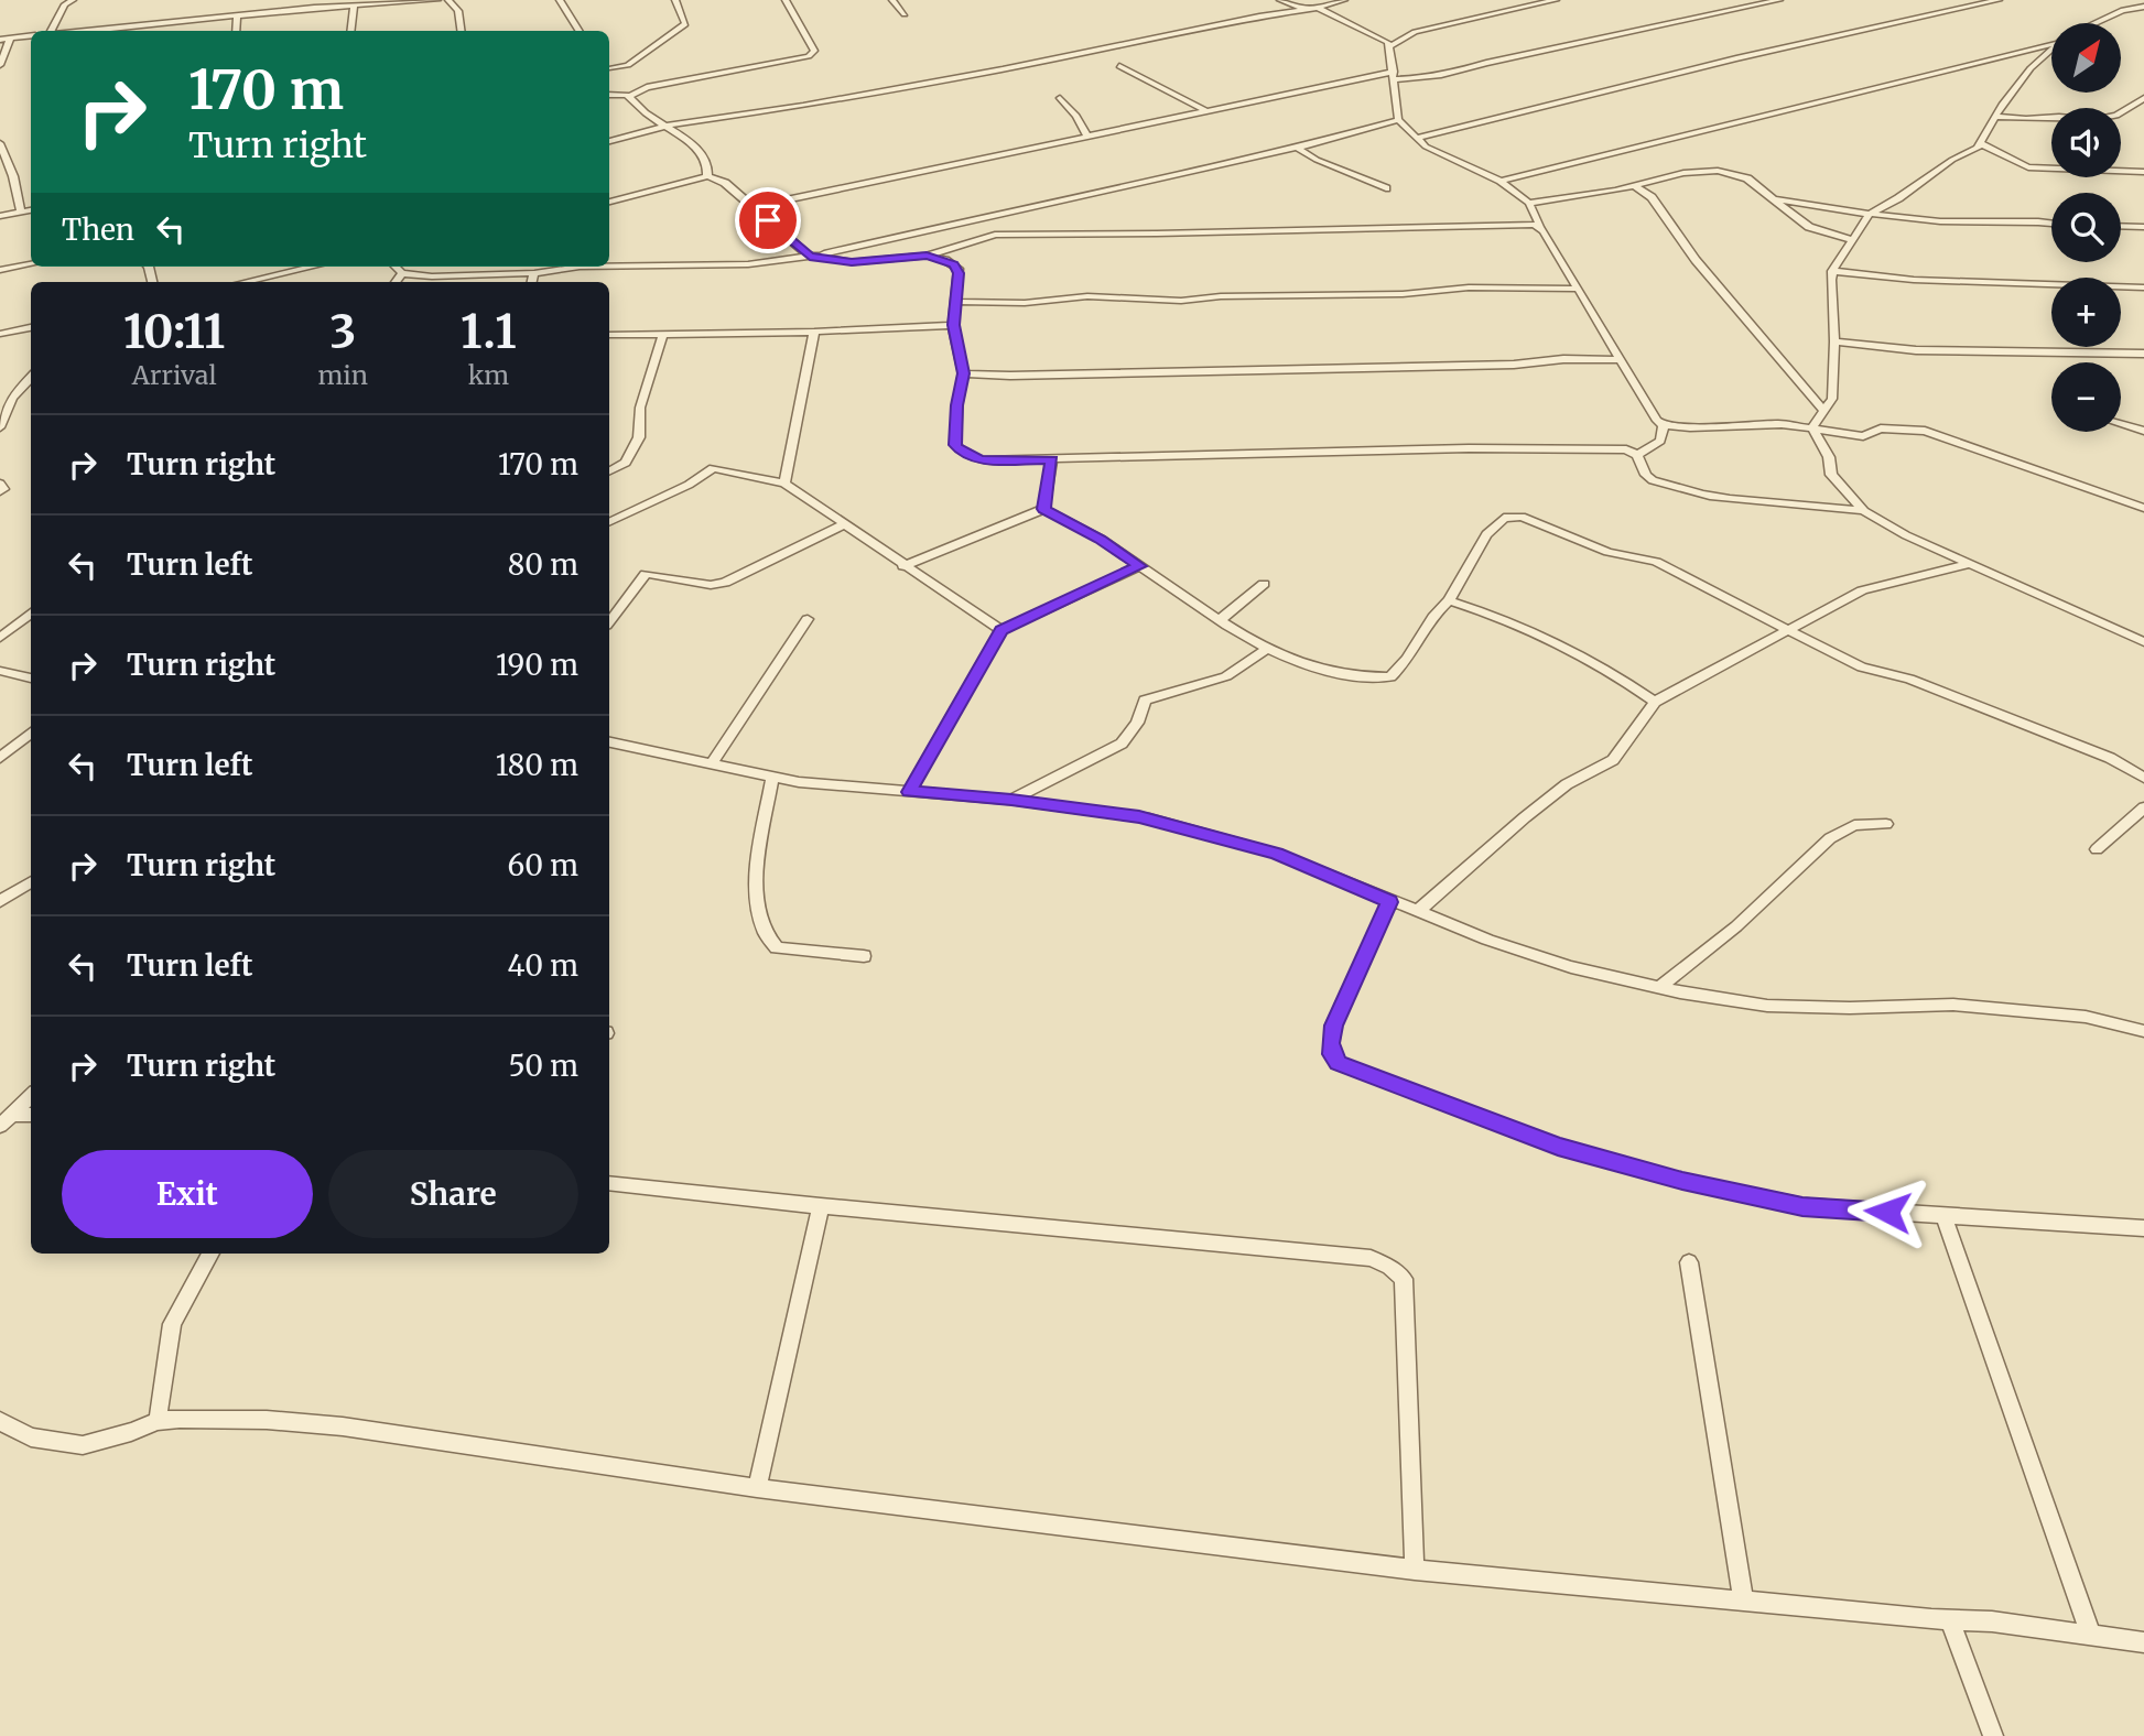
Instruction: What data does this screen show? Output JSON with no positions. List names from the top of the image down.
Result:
{
  "north": "top right",
  "page": {
    "map_buttons": ["+", "−"],
    "turn": ["170 m", "Turn right"],
    "then": "Then",
    "eta": [
      "10:11",
      "Arrival",
      "3",
      "min",
      "1.1",
      "km"
    ],
    "list": [
      {
        "name": "Turn right",
        "value": "170 m"
      },
      {
        "name": "Turn left",
        "value": "80 m"
      },
      {
        "name": "Turn right",
        "value": "190 m"
      },
      {
        "name": "Turn left",
        "value": "180 m"
      },
      {
        "name": "Turn right",
        "value": "60 m"
      },
      {
        "name": "Turn left",
        "value": "40 m"
      },
      {
        "name": "Turn right",
        "value": "50 m"
      }
    ],
    "buttons": ["Exit", "Share"]
  }
}
